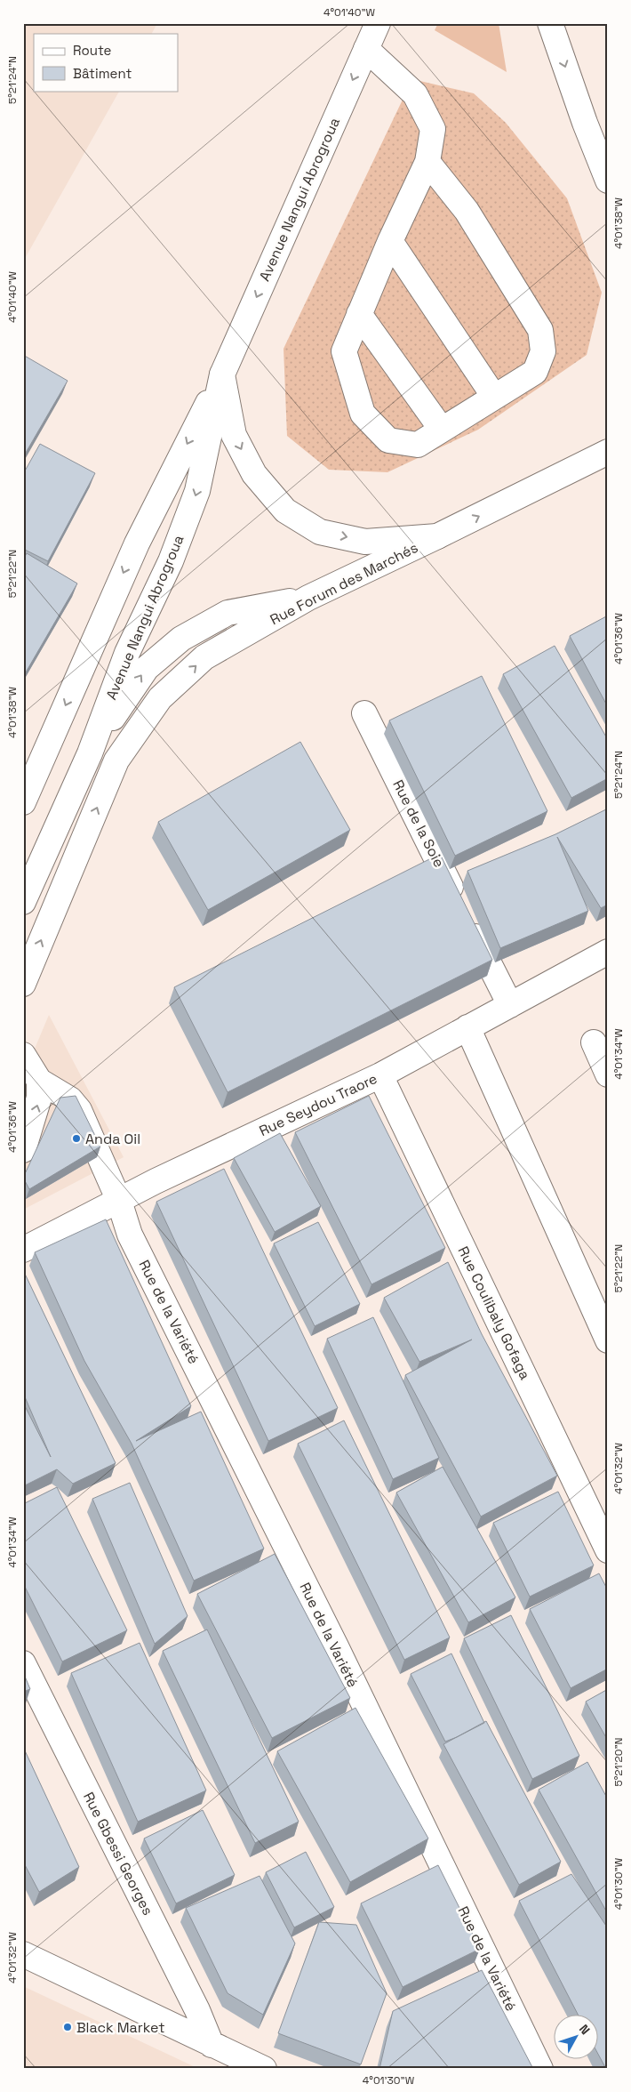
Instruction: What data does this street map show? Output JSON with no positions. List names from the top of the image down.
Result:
{
  "streets": {
    "street": [
      "Avenue Nangui Abrogroua",
      "Rue Forum des Marchés",
      "Rue de la Soie",
      "Rue Seydou Traore",
      "Rue de la Variété",
      "Rue Coulibaly Gofaga",
      "Rue Gbessi Georges"
    ]
  },
  "crossings": [
    ["Rue de la Soie", "Rue Seydou Traore"],
    ["Rue Seydou Traore", "Rue de la Variété"],
    ["Rue Seydou Traore", "Rue Coulibaly Gofaga"]
  ],
  "one_way": ["Avenue Nangui Abrogroua"],
  "places": ["Anda Oil", "Black Market"],
  "legend": ["Route", "Bâtiment"],
  "north": "top right",
  "coordinates": [
    "4°01'40\"W",
    "5°21'24\"N",
    "4°01'38\"W",
    "5°21'22\"N",
    "4°01'36\"W",
    "4°01'34\"W",
    "4°01'32\"W",
    "5°21'20\"N",
    "4°01'30\"W"
  ]
}
